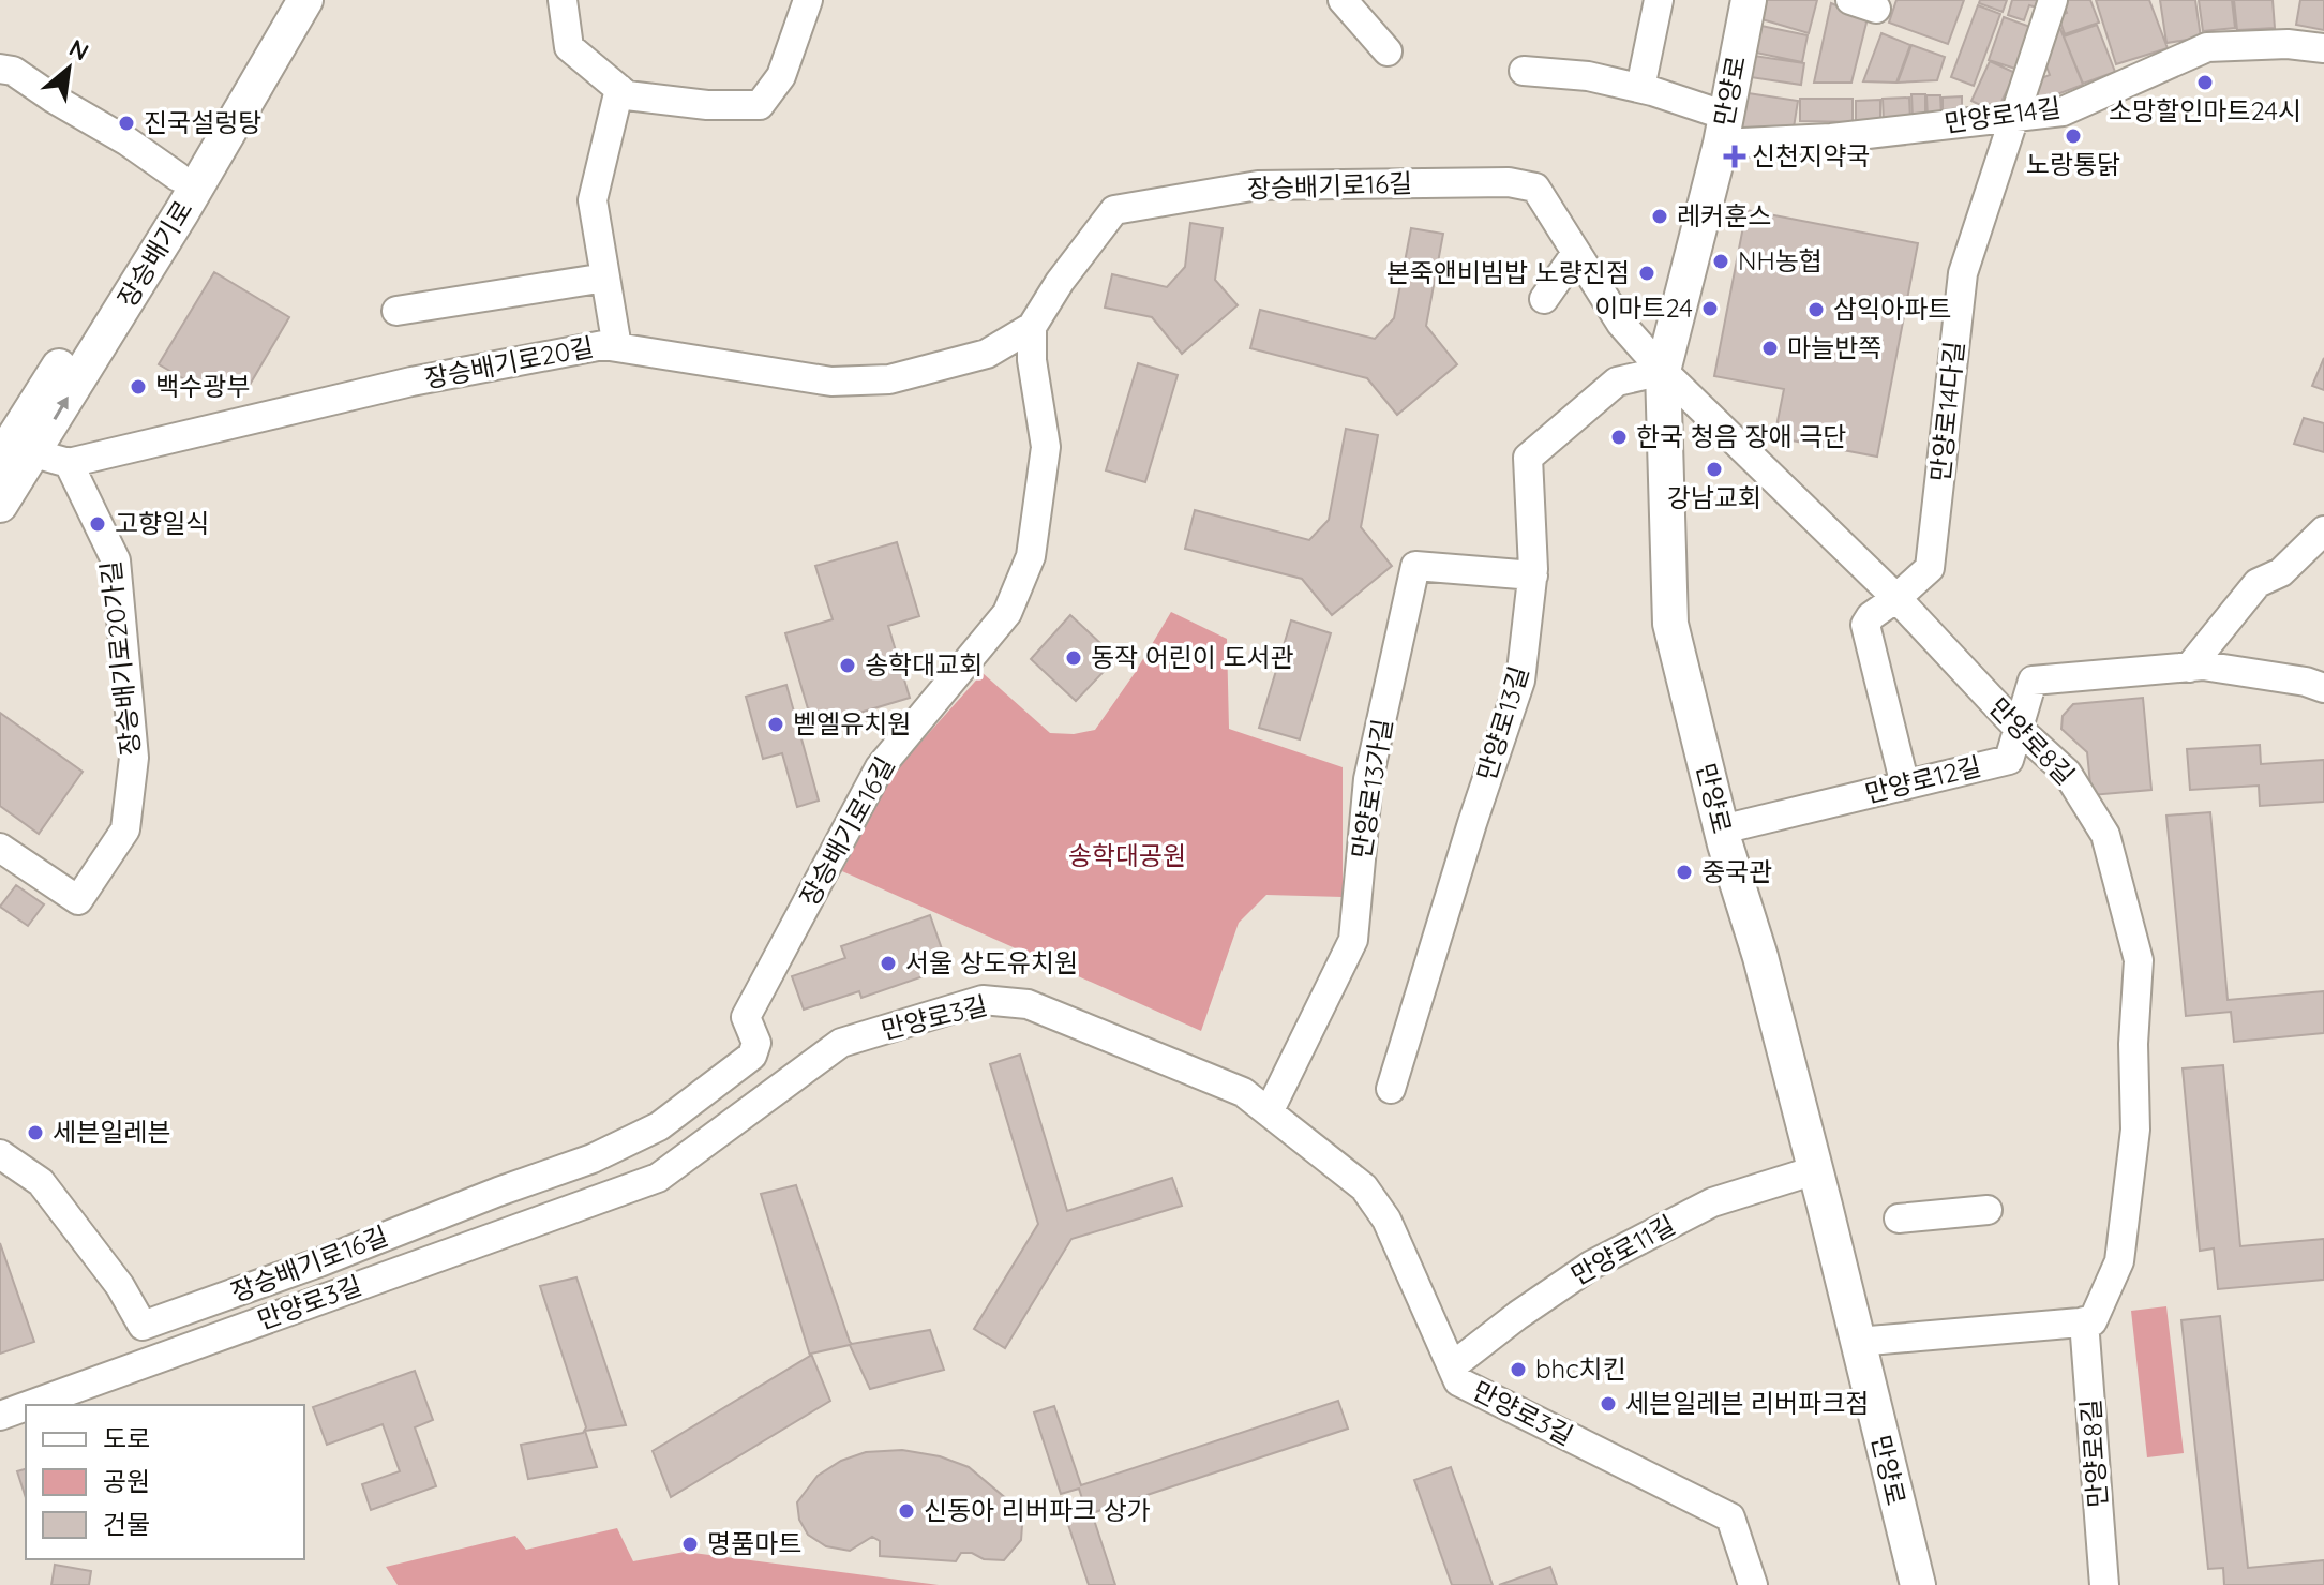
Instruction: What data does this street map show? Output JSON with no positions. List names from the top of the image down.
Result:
{
  "streets": {
    "street": [
      "만양로",
      "만양로14길",
      "장승배기로16길",
      "장승배기로",
      "장승배기로20길",
      "만양로14다길",
      "장승배기로20가길",
      "만양로13길",
      "만양로8길",
      "만양로12길",
      "만양로13가길",
      "만양로3길",
      "만양로11길"
    ]
  },
  "crossings": [
    ["만양로", "만양로14길"],
    ["만양로", "장승배기로16길"],
    ["만양로", "만양로13길"],
    ["만양로", "만양로8길"],
    ["만양로", "만양로12길"],
    ["만양로", "만양로11길"],
    ["만양로14길", "만양로14다길"],
    ["장승배기로16길", "장승배기로20길"],
    ["장승배기로16길", "만양로13길"],
    ["장승배기로16길", "만양로8길"],
    ["장승배기로", "장승배기로20길"],
    ["장승배기로20길", "장승배기로20가길"],
    ["만양로14다길", "만양로8길"],
    ["만양로14다길", "만양로12길"],
    ["만양로13길", "만양로8길"],
    ["만양로13길", "만양로13가길"],
    ["만양로8길", "만양로12길"],
    ["만양로13가길", "만양로3길"],
    ["만양로3길", "만양로11길"]
  ],
  "parks": ["송학대공원"],
  "places": {
    "other": [
      "소망할인마트24시",
      "진국설렁탕",
      "노랑통닭",
      "레커훈스",
      "NH농협",
      "본죽앤비빔밥 노량진점",
      "이마트24",
      "삼익아파트",
      "마늘반쪽",
      "백수광부",
      "한국 청음 장애 극단",
      "강남교회",
      "고향일식",
      "동작 어린이 도서관",
      "송학대교회",
      "벧엘유치원",
      "중국관",
      "서울 상도유치원",
      "세븐일레븐",
      "bhc치킨",
      "세븐일레븐 리버파크점",
      "신동아 리버파크 상가",
      "명품마트"
    ],
    "health": ["신천지약국"]
  },
  "legend": ["도로", "공원", "건물"],
  "north": "top right"
}
